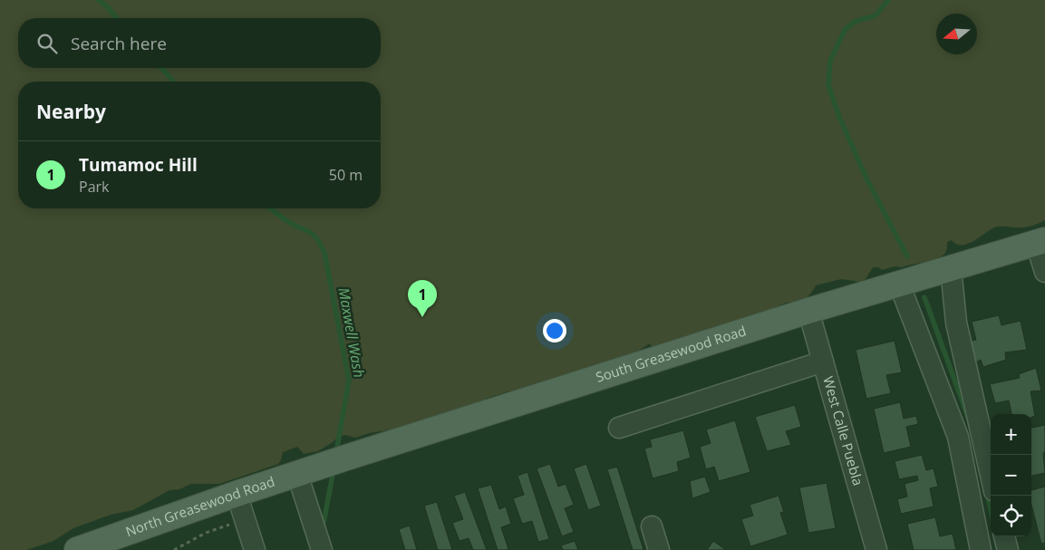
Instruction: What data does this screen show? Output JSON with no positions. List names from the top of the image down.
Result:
{
  "streets": {
    "main road": ["South Greasewood Road", "North Greasewood Road"],
    "street": ["West Calle Puebla"]
  },
  "crossings": [
    ["South Greasewood Road", "West Calle Puebla"],
    ["South Greasewood Road", "North Greasewood Road"]
  ],
  "water": ["Maxwell Wash"],
  "north": "left",
  "page": {
    "search": "Search here",
    "heading": "Nearby",
    "list": [
      {
        "mark": "1",
        "name": "Tumamoc Hill",
        "note": "Park",
        "value": "50 m"
      }
    ],
    "pins": "1",
    "map_buttons": ["+", "−"]
  }
}
